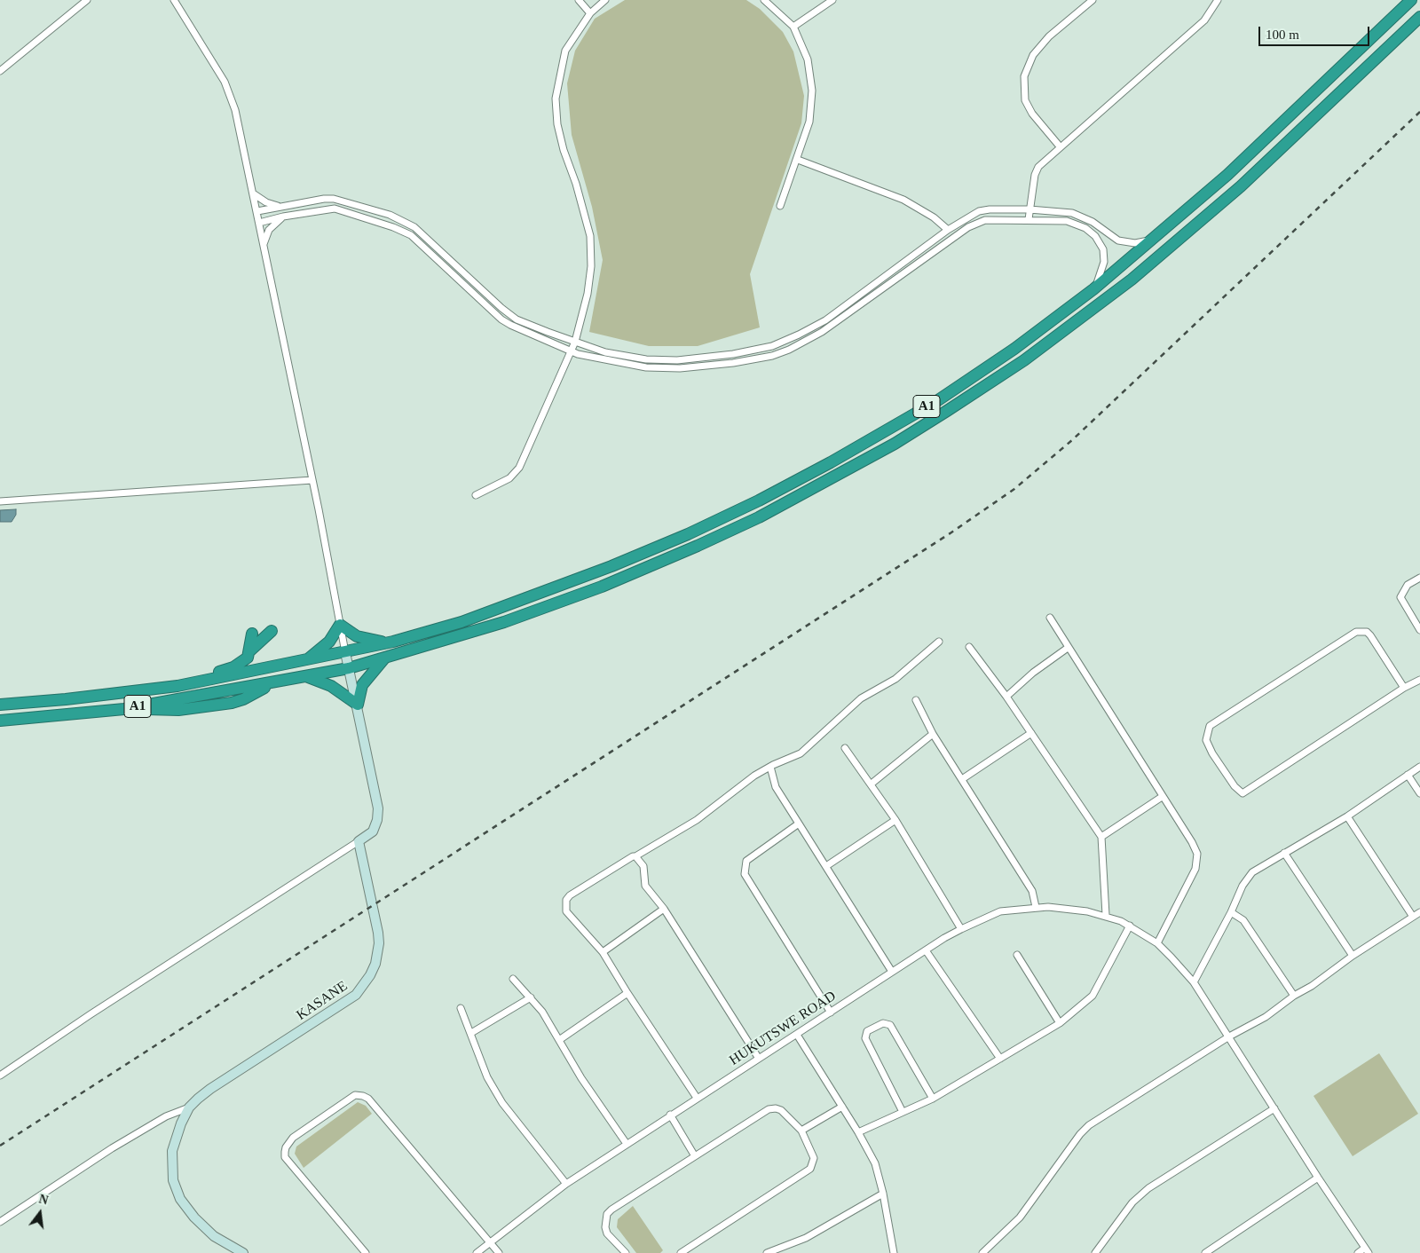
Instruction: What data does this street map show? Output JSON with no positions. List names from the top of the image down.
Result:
{
  "streets": {
    "highway": ["A1"],
    "street": ["KASANE", "HUKUTSWE ROAD"]
  },
  "scale_bar": "100 m",
  "north": "top"
}
